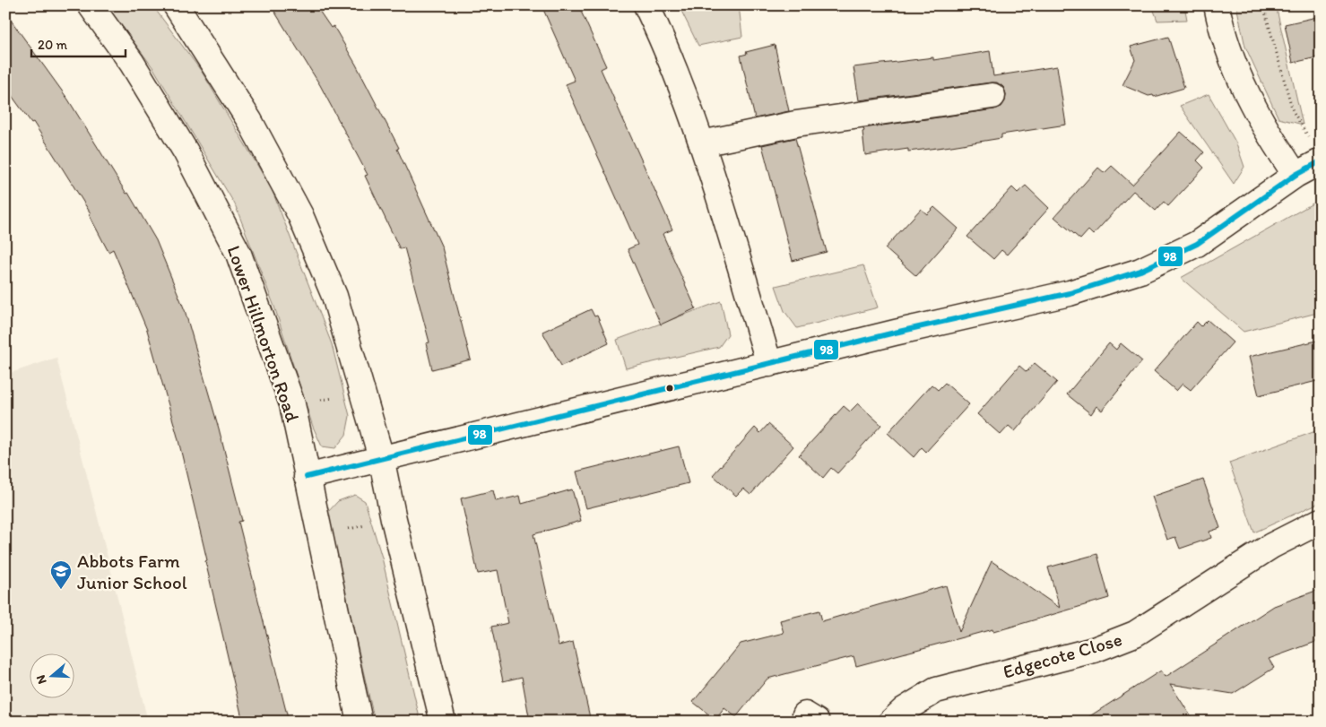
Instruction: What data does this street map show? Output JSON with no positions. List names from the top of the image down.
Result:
{
  "streets": {
    "street": ["Lower Hillmorton Road", "Edgecote Close"]
  },
  "places": {
    "school or university": ["Abbots Farm Junior School"]
  },
  "lines": ["transit line 98"],
  "scale_bar": "20 m",
  "north": "left"
}
